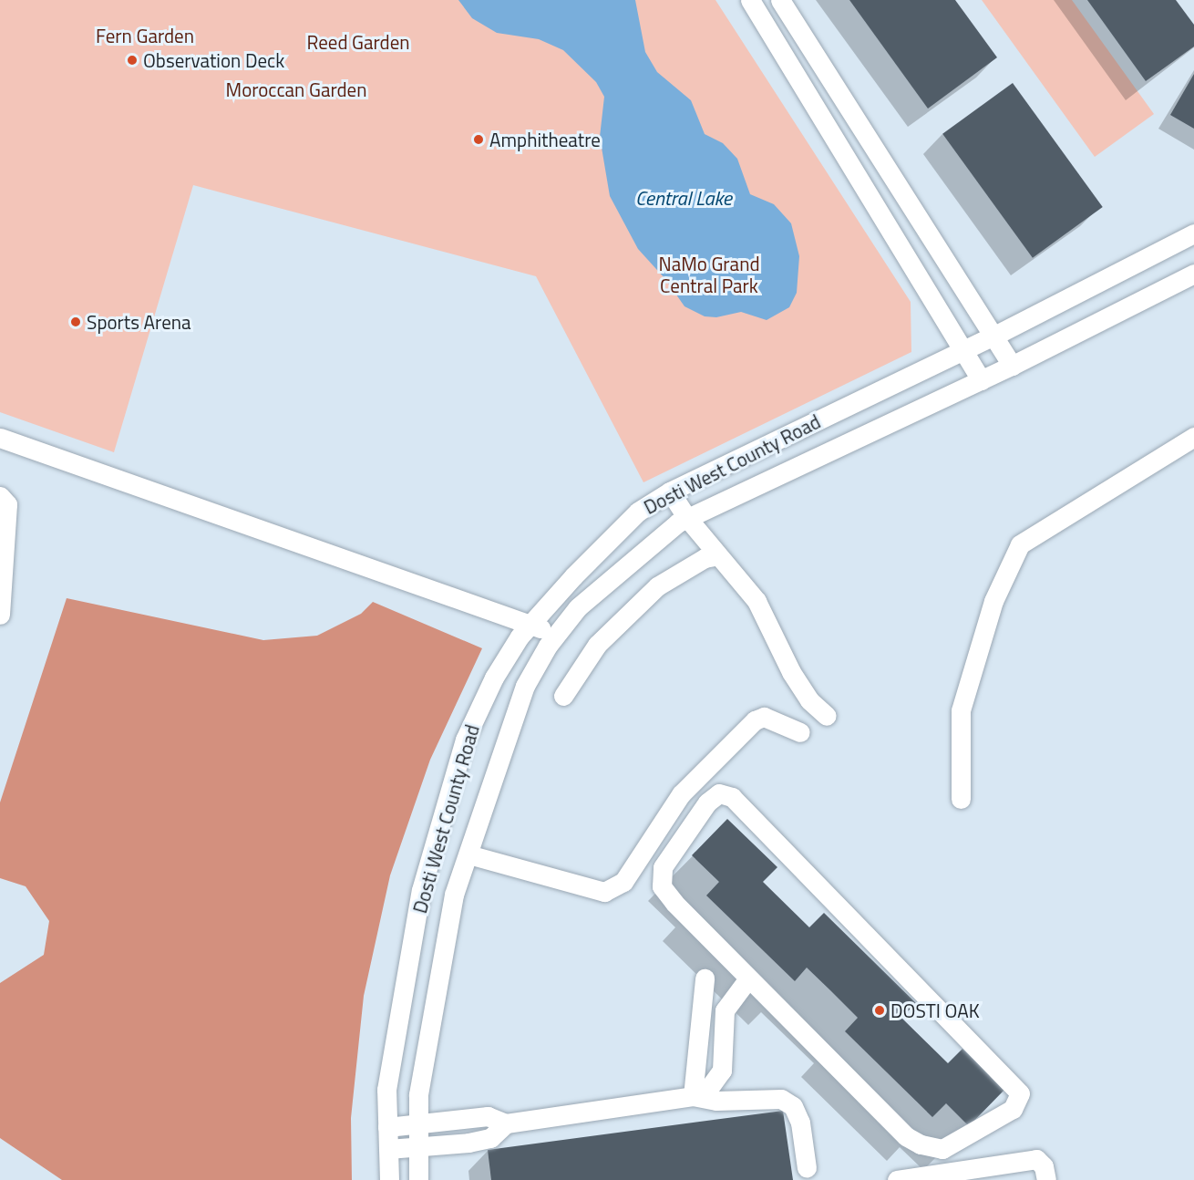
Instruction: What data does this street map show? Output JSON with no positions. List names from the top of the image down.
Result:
{
  "streets": {
    "street": ["Dosti West County Road"]
  },
  "water": ["Central Lake"],
  "parks": [
    "Fern Garden",
    "Reed Garden",
    "Moroccan Garden",
    "NaMo Grand Central Park"
  ],
  "places": [
    "Observation Deck",
    "Amphitheatre",
    "Sports Arena",
    "DOSTI OAK"
  ]
}
